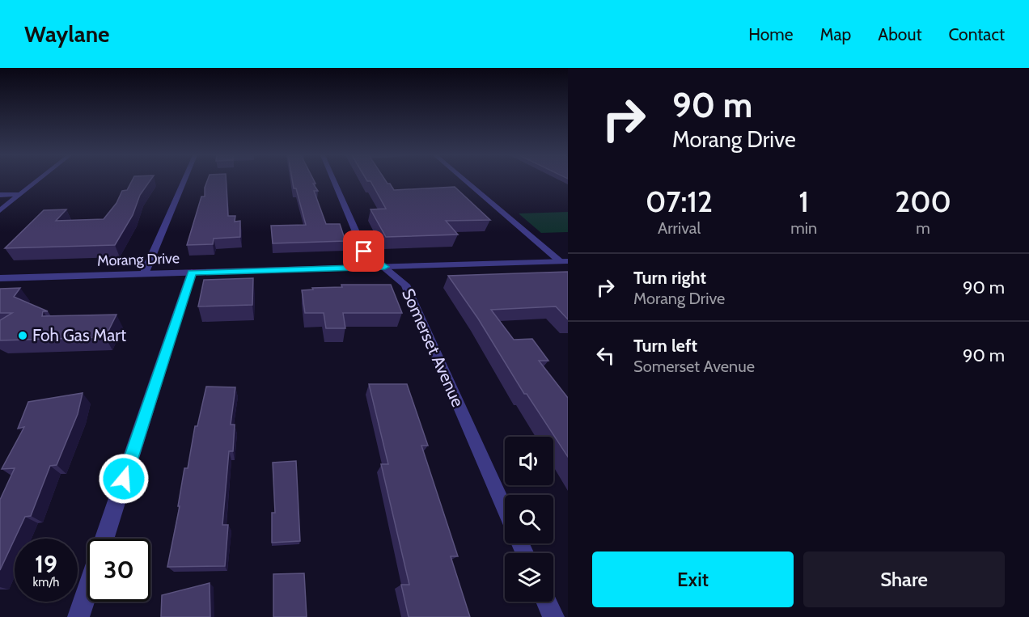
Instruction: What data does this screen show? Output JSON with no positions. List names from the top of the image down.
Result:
{
  "streets": {
    "street": ["Morang Drive", "Somerset Avenue"]
  },
  "crossings": [
    ["Morang Drive", "Somerset Avenue"]
  ],
  "places": ["Foh Gas Mart"],
  "page": {
    "header": "Waylane",
    "nav": [
      "Home",
      "Map",
      "About",
      "Contact"
    ],
    "turn": ["90 m", "Morang Drive"],
    "eta": [
      "07:12",
      "Arrival",
      "1",
      "min",
      "200",
      "m"
    ],
    "list": [
      {
        "name": "Turn right",
        "note": "Morang Drive",
        "value": "90 m"
      },
      {
        "name": "Turn left",
        "note": "Somerset Avenue",
        "value": "90 m"
      }
    ],
    "speed": "19 km/h",
    "limit": "30",
    "buttons": ["Exit", "Share"]
  }
}
